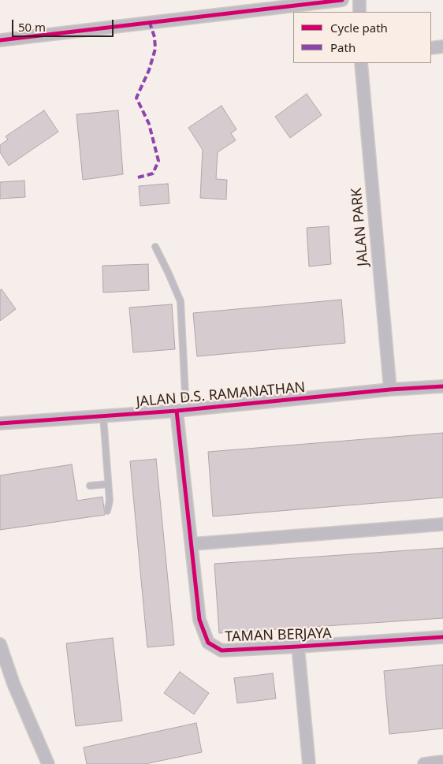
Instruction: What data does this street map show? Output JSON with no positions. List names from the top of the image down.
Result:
{
  "streets": {
    "street": ["JALAN PARK", "JALAN D.S. RAMANATHAN", "TAMAN BERJAYA"]
  },
  "crossings": [
    ["JALAN PARK", "JALAN D.S. RAMANATHAN"],
    ["JALAN D.S. RAMANATHAN", "TAMAN BERJAYA"]
  ],
  "legend": ["Cycle path", "Path"],
  "scale_bar": "50 m"
}
